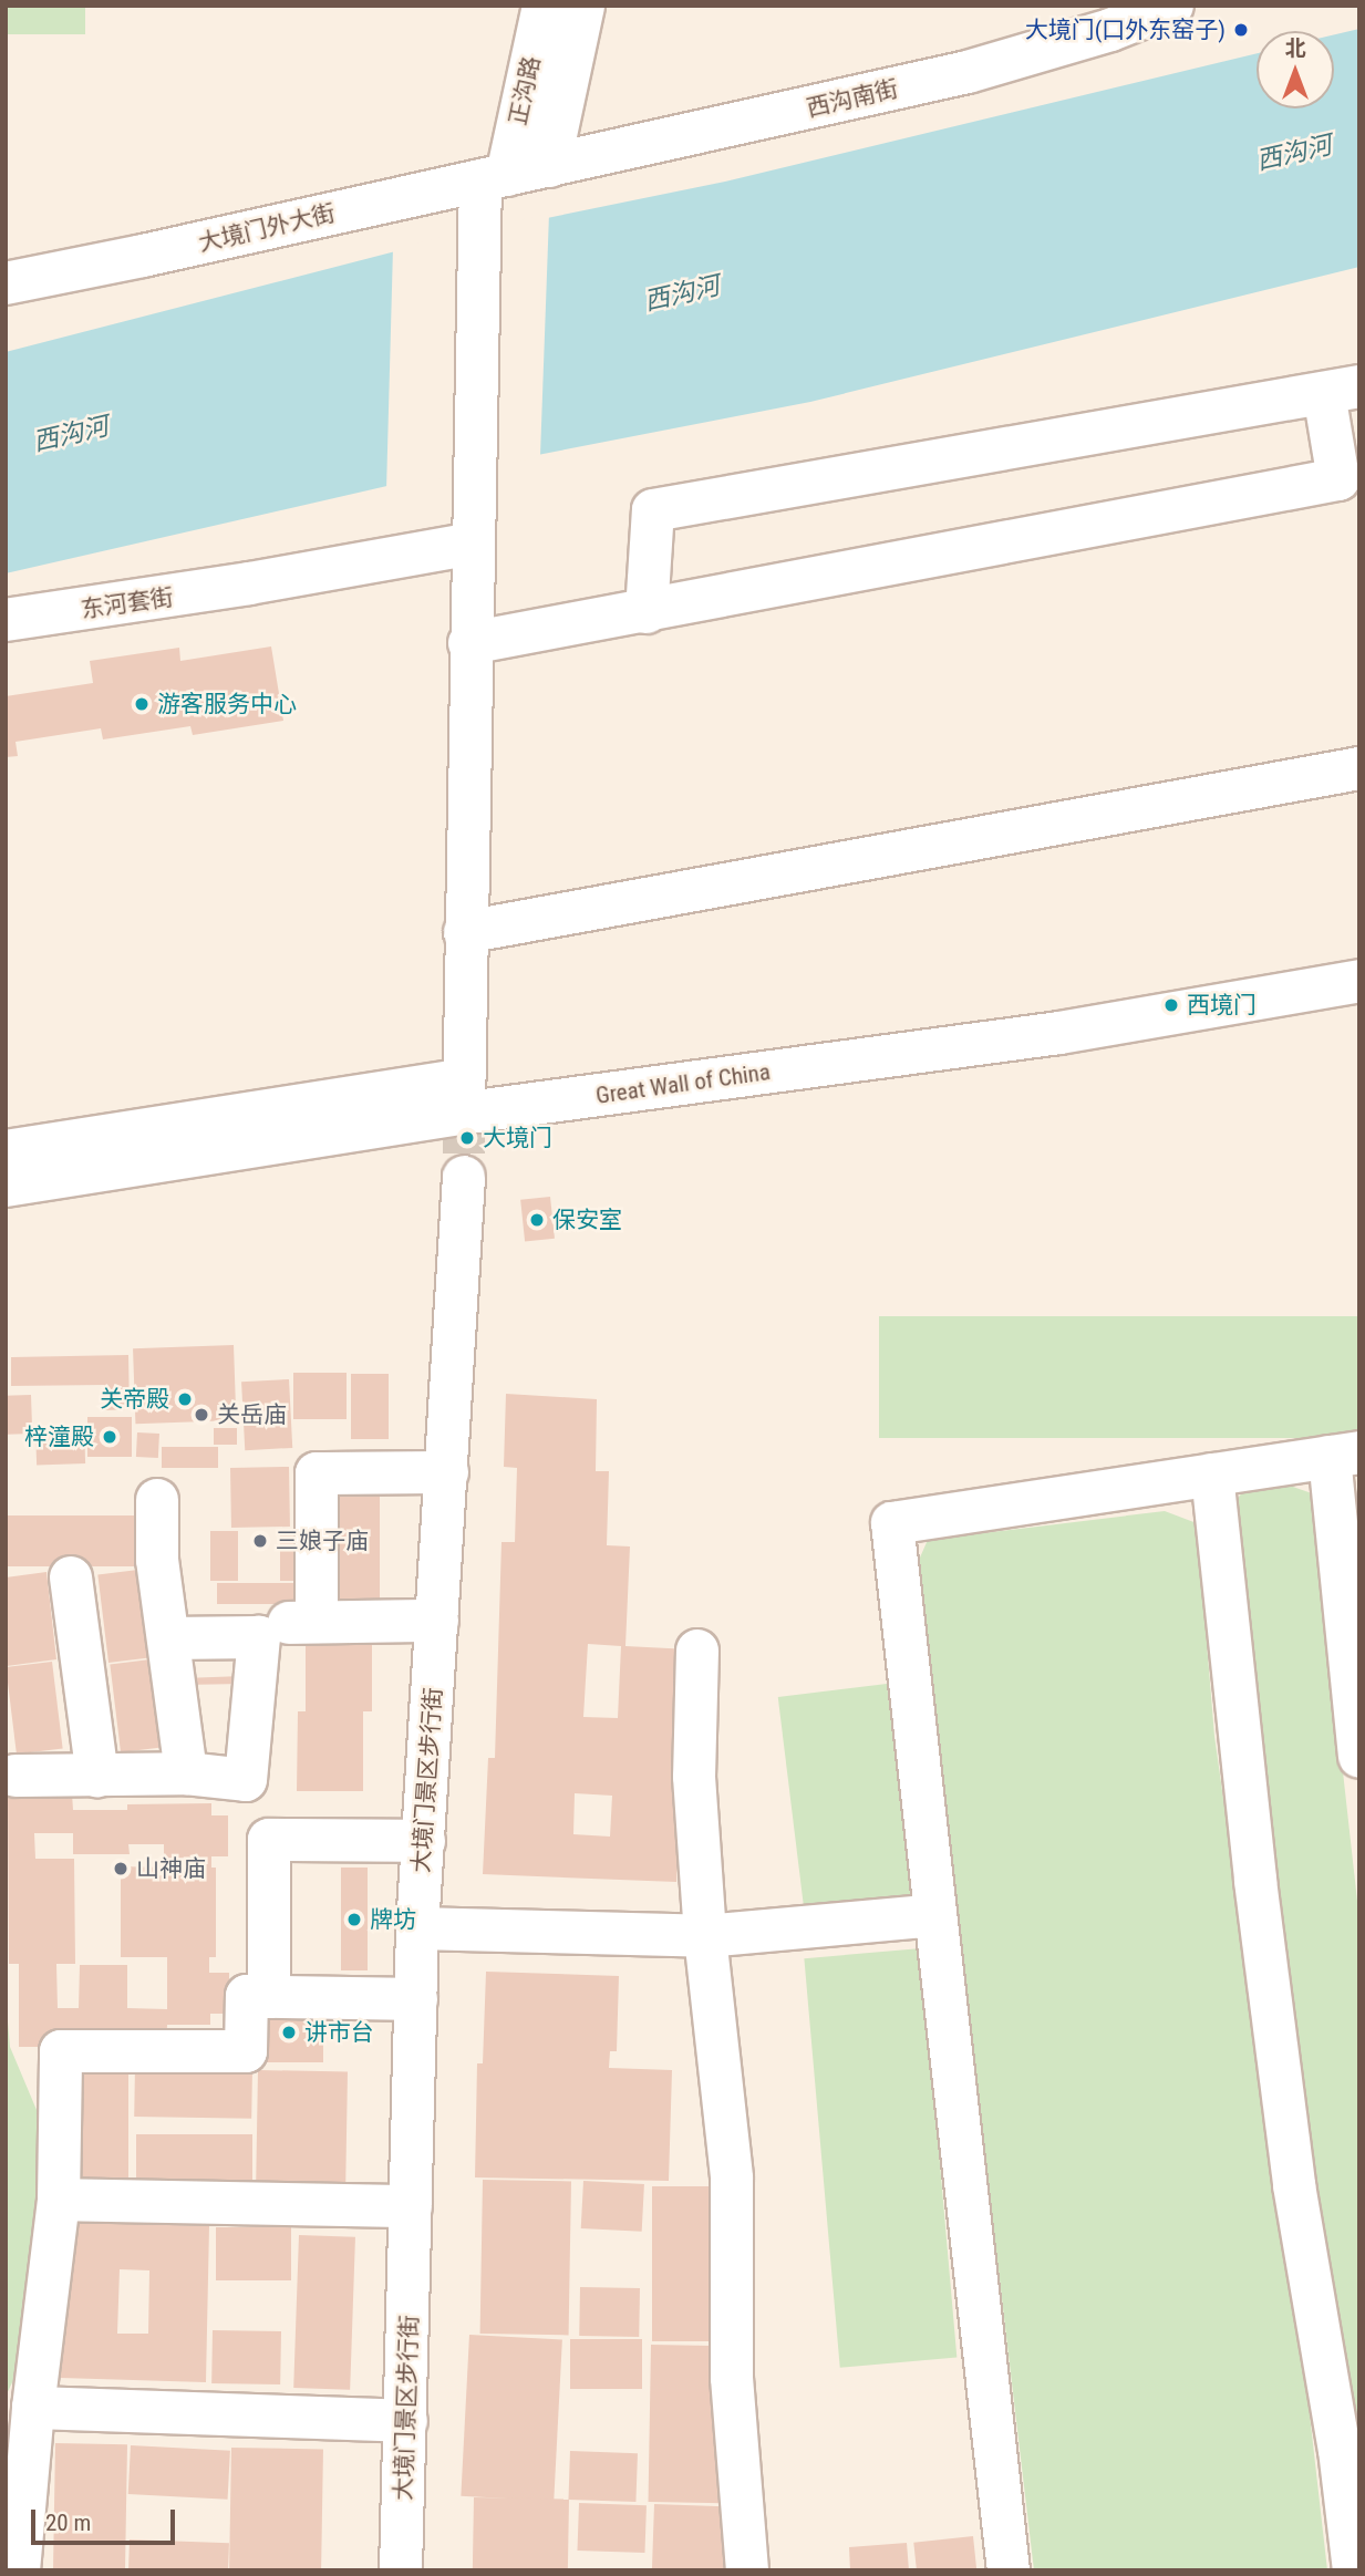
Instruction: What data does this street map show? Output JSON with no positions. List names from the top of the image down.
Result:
{
  "streets": {
    "street": [
      "正沟路",
      "西沟南街",
      "大境门外大街",
      "东河套街",
      "Great Wall of China",
      "大境门景区步行街"
    ]
  },
  "crossings": [
    ["正沟路", "西沟南街"],
    ["正沟路", "大境门外大街"],
    ["西沟南街", "大境门外大街"]
  ],
  "water": ["西沟河"],
  "places": [
    "大境门(口外东窑子)",
    "游客服务中心",
    "西境门",
    "大境门",
    "保安室",
    "关帝殿",
    "关岳庙",
    "梓潼殿",
    "三娘子庙",
    "山神庙",
    "牌坊",
    "讲市台"
  ],
  "scale_bar": "20 m",
  "north": "top"
}
